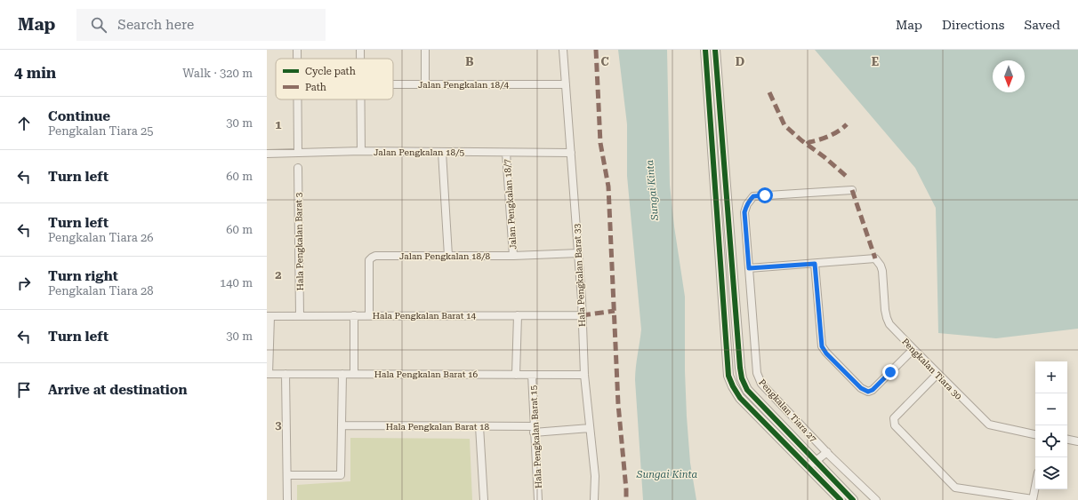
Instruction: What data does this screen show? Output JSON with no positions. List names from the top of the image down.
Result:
{
  "streets": {
    "street": [
      "Jalan Pengkalan 18/4",
      "Jalan Pengkalan 18/5",
      "Jalan Pengkalan 18/7",
      "Hala Pengkalan Barat 3",
      "Jalan Pengkalan 18/8",
      "Hala Pengkalan Barat 33",
      "Hala Pengkalan Barat 14",
      "Pengkalan Tiara 30",
      "Hala Pengkalan Barat 16",
      "Pengkalan Tiara 27",
      "Hala Pengkalan Barat 18",
      "Hala Pengkalan Barat 15"
    ]
  },
  "crossings": [
    ["Jalan Pengkalan 18/4", "Hala Pengkalan Barat 33"],
    ["Jalan Pengkalan 18/5", "Jalan Pengkalan 18/7"],
    ["Jalan Pengkalan 18/5", "Hala Pengkalan Barat 33"],
    ["Jalan Pengkalan 18/7", "Jalan Pengkalan 18/8"],
    ["Hala Pengkalan Barat 3", "Hala Pengkalan Barat 14"],
    ["Jalan Pengkalan 18/8", "Hala Pengkalan Barat 33"],
    ["Jalan Pengkalan 18/8", "Hala Pengkalan Barat 14"],
    ["Hala Pengkalan Barat 33", "Hala Pengkalan Barat 14"],
    ["Hala Pengkalan Barat 33", "Hala Pengkalan Barat 16"],
    ["Hala Pengkalan Barat 33", "Hala Pengkalan Barat 18"],
    ["Hala Pengkalan Barat 16", "Hala Pengkalan Barat 15"],
    ["Hala Pengkalan Barat 18", "Hala Pengkalan Barat 15"]
  ],
  "water": ["Sungai Kinta"],
  "legend": ["Cycle path", "Path"],
  "north": "bottom",
  "page": {
    "header": "Map",
    "search": "Search here",
    "nav": ["Map", "Directions", "Saved"],
    "heading": ["4 min", "Walk · 320 m"],
    "list": [
      ["Continue", "Pengkalan Tiara 25", "30 m"],
      ["Turn left", "60 m"],
      ["Turn left", "Pengkalan Tiara 26", "60 m"],
      ["Turn right", "Pengkalan Tiara 28", "140 m"],
      ["Turn left", "30 m"],
      "Arrive at destination"
    ],
    "map_buttons": ["+", "−"]
  },
  "grid": {
    "columns": [
      "B",
      "C",
      "D",
      "E"
    ],
    "rows": ["1", "2", "3"]
  }
}
